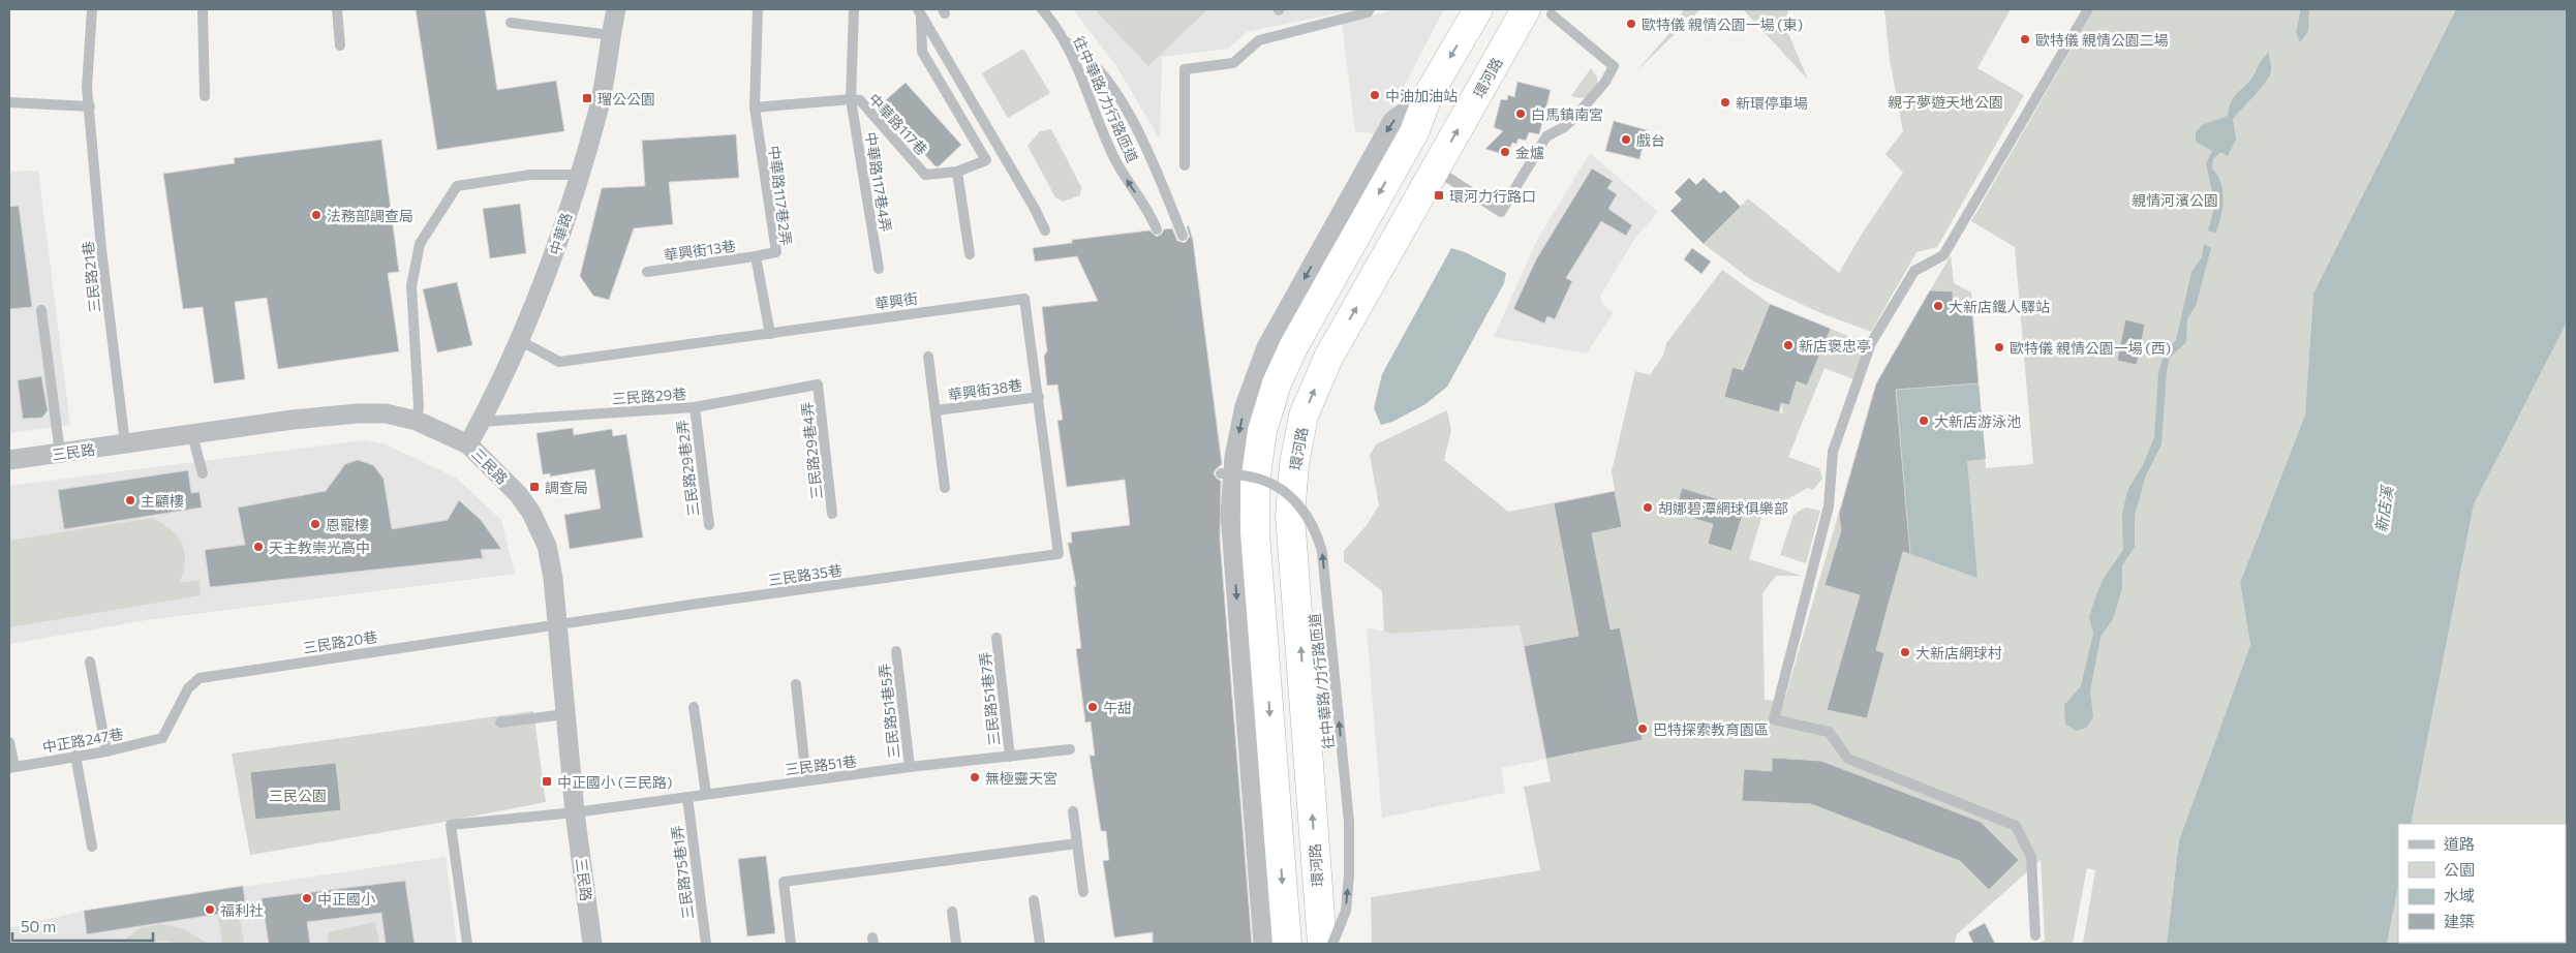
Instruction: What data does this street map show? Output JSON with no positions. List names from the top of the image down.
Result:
{
  "streets": {
    "highway": ["環河路"],
    "street": ["中華路", "三民路"],
    "lane": [
      "往中華路/力行路匝道",
      "中華路117巷",
      "中華路117巷4弄",
      "中華路117巷2弄",
      "華興街13巷",
      "三民路21巷",
      "華興街",
      "華興街38巷",
      "三民路29巷",
      "三民路29巷4弄",
      "三民路29巷2弄",
      "三民路35巷",
      "三民路20巷",
      "三民路51巷7弄",
      "三民路51巷5弄",
      "中正路247巷",
      "三民路51巷",
      "三民路75巷1弄"
    ]
  },
  "crossings": [
    ["中華路117巷", "中華路117巷4弄"],
    ["中華路117巷", "中華路117巷2弄"],
    ["中華路117巷2弄", "華興街13巷"],
    ["中華路", "華興街"],
    ["中華路", "三民路29巷"],
    ["中華路", "三民路"],
    ["三民路21巷", "三民路"],
    ["華興街", "華興街38巷"],
    ["華興街", "三民路35巷"],
    ["三民路29巷", "三民路29巷4弄"],
    ["三民路29巷", "三民路29巷2弄"],
    ["三民路", "三民路35巷"],
    ["三民路", "三民路20巷"],
    ["三民路", "三民路51巷"],
    ["三民路35巷", "三民路20巷"],
    ["三民路20巷", "中正路247巷"],
    ["三民路51巷7弄", "三民路51巷"],
    ["三民路51巷5弄", "三民路51巷"],
    ["三民路51巷", "三民路75巷1弄"]
  ],
  "one_way": ["往中華路/力行路匝道"],
  "water": ["新店溪"],
  "parks": ["親子夢遊天地公園", "親情河濱公園", "三民公園"],
  "places": {
    "other": [
      "歐特儀 親情公園一場 (東)",
      "歐特儀 親情公園二場",
      "中油加油站",
      "新環停車場",
      "白馬鎮南宮",
      "戲台",
      "金爐",
      "法務部調查局",
      "大新店鐵人驛站",
      "新店褒忠亭",
      "歐特儀 親情公園一場 (西)",
      "大新店游泳池",
      "主顧樓",
      "胡娜碧潭網球俱樂部",
      "恩寵樓",
      "天主教崇光高中",
      "大新店網球村",
      "午甜",
      "巴特探索教育園區",
      "無極靈天宮",
      "中正國小",
      "福利社"
    ],
    "transit": [
      "瑠公公園",
      "環河力行路口",
      "調查局",
      "中正國小 (三民路)"
    ]
  },
  "legend": [
    "道路",
    "公園",
    "水域",
    "建築"
  ],
  "scale_bar": "50 m"
}
